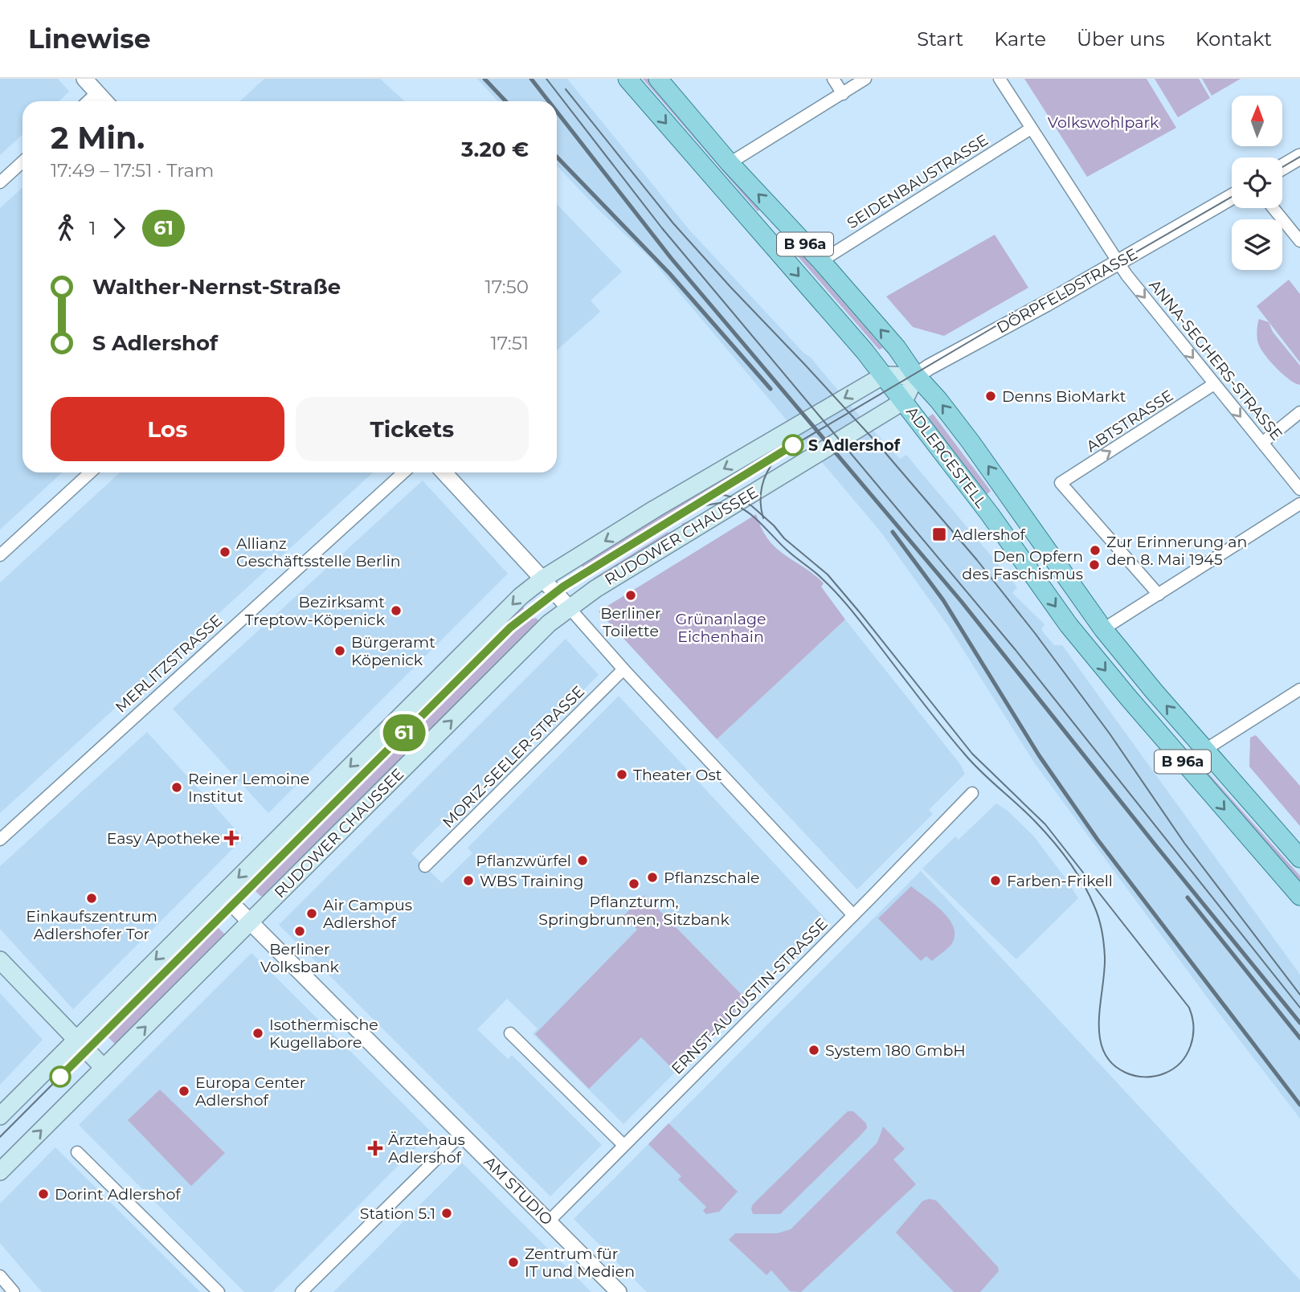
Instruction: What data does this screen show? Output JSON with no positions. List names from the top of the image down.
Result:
{
  "streets": {
    "main road": ["B 96a", "ADLERGESTELL", "RUDOWER CHAUSSEE"],
    "street": [
      "SEIDENBAUSTRASSE",
      "DÖRPFELDSTRASSE",
      "ANNA-SEGHERS-STRASSE",
      "ABTSTRASSE",
      "MERLITZSTRASSE",
      "MORIZ-SEELER-STRASSE",
      "ERNST-AUGUSTIN-STRASSE",
      "AM STUDIO"
    ]
  },
  "crossings": [
    ["SEIDENBAUSTRASSE", "ANNA-SEGHERS-STRASSE"],
    ["SEIDENBAUSTRASSE", "ADLERGESTELL"],
    ["DÖRPFELDSTRASSE", "ANNA-SEGHERS-STRASSE"],
    ["DÖRPFELDSTRASSE", "ADLERGESTELL"],
    ["ANNA-SEGHERS-STRASSE", "ABTSTRASSE"],
    ["ADLERGESTELL", "RUDOWER CHAUSSEE"],
    ["RUDOWER CHAUSSEE", "AM STUDIO"],
    ["ERNST-AUGUSTIN-STRASSE", "AM STUDIO"]
  ],
  "one_way": ["ANNA-SEGHERS-STRASSE"],
  "parks": ["Volkswohlpark", "Grünanlage Eichenhain"],
  "places": {
    "other": [
      "Denns BioMarkt",
      "S Adlershof",
      "Zur Erinnerung an den 8. Mai 1945",
      "Allianz Geschäftsstelle Berlin",
      "Den Opfern des Faschismus",
      "Berliner Toilette",
      "Bezirksamt Treptow-Köpenick",
      "Bürgeramt Köpenick",
      "Theater Ost",
      "Reiner Lemoine Institut",
      "Pflanzwürfel",
      "Pflanzschale",
      "WBS Training",
      "Farben-Frikell",
      "Pflanzturm, Springbrunnen, Sitzbank",
      "Einkaufszentrum Adlershofer Tor",
      "Air Campus Adlershof",
      "Berliner Volksbank",
      "Isothermische Kugellabore",
      "System 180 GmbH",
      "Europa Center Adlershof",
      "Dorint Adlershof",
      "Station 5.1",
      "Zentrum für IT und Medien"
    ],
    "transit": ["Adlershof"],
    "health": ["Easy Apotheke", "Ärztehaus Adlershof"]
  },
  "lines": ["tram line 61"],
  "north": "top",
  "page": {
    "header": "Linewise",
    "nav": [
      "Start",
      "Karte",
      "Über uns",
      "Kontakt"
    ],
    "on_map": "61",
    "heading": ["2 Min.", "17:49 – 17:51 · Tram", "3.20 €"],
    "legs": ["1", "61"],
    "list": [
      {
        "name": "Walther-Nernst-Straße",
        "value": "17:50"
      },
      {
        "name": "S Adlershof",
        "value": "17:51"
      }
    ],
    "buttons": ["Los", "Tickets"]
  }
}
